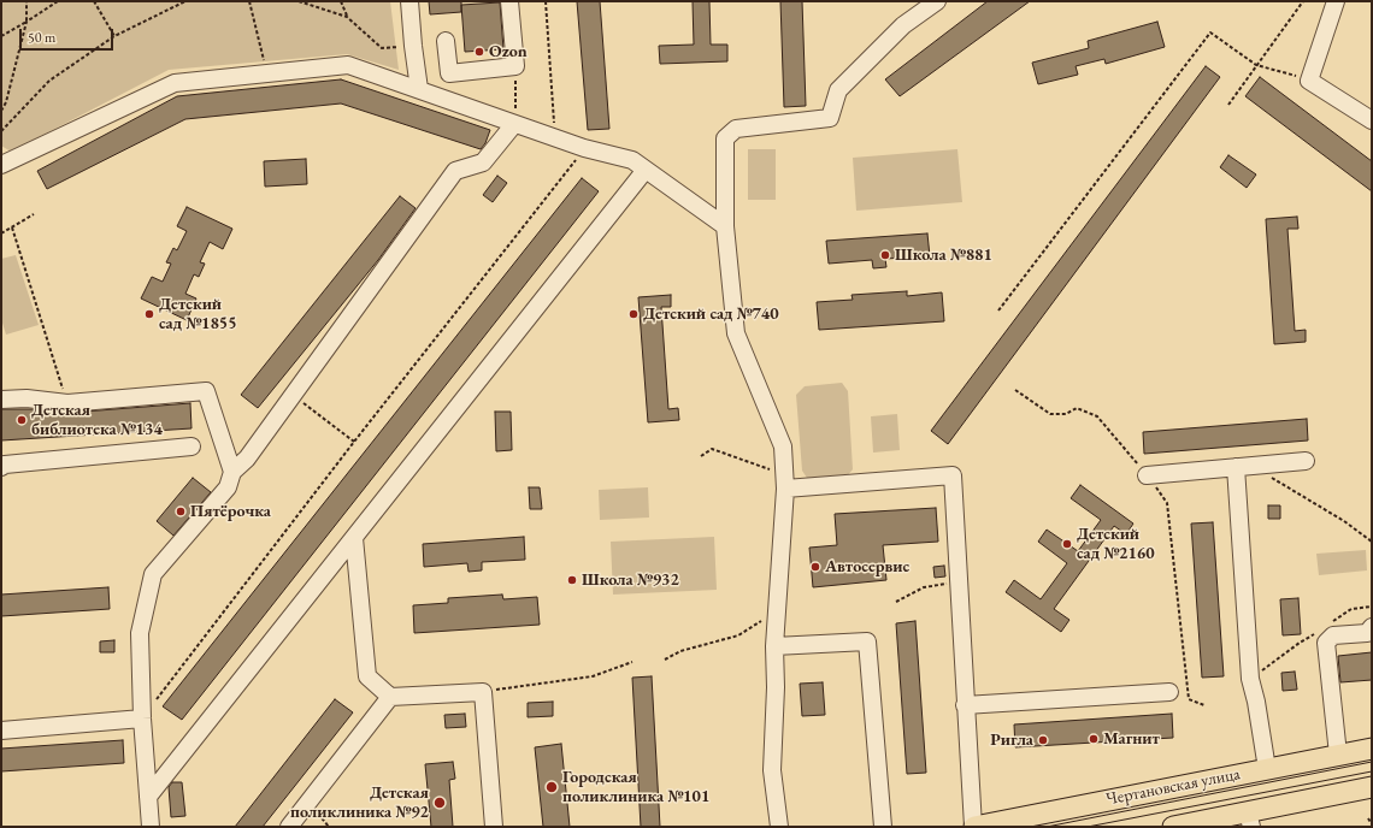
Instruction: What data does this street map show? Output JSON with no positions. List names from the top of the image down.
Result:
{
  "streets": {
    "main road": ["Чертановская улица"]
  },
  "places": [
    "Ozon",
    "Школа №881",
    "Детский сад №1855",
    "Детский сад №740",
    "Детская библиотека №134",
    "Пятёрочка",
    "Детский сад №2160",
    "Автосервис",
    "Школа №932",
    "Магнит",
    "Ригла",
    "Городская поликлиника №101",
    "Детская поликлиника №92"
  ],
  "scale_bar": "50 m"
}
